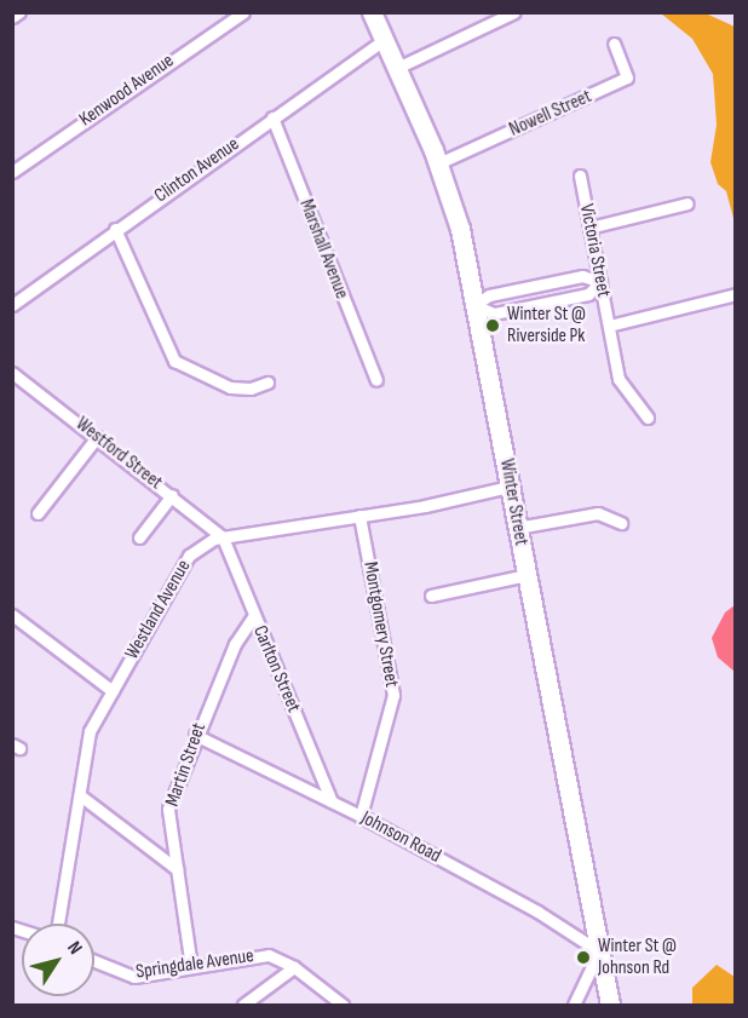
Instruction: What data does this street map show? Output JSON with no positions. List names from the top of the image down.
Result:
{
  "streets": {
    "main road": ["Winter Street"],
    "street": [
      "Kenwood Avenue",
      "Nowell Street",
      "Clinton Avenue",
      "Marshall Avenue",
      "Victoria Street",
      "Westford Street",
      "Westland Avenue",
      "Montgomery Street",
      "Carlton Street",
      "Martin Street",
      "Johnson Road",
      "Springdale Avenue"
    ]
  },
  "crossings": [
    ["Nowell Street", "Winter Street"],
    ["Clinton Avenue", "Marshall Avenue"],
    ["Clinton Avenue", "Winter Street"],
    ["Westford Street", "Westland Avenue"],
    ["Westford Street", "Carlton Street"],
    ["Winter Street", "Westland Avenue"],
    ["Winter Street", "Johnson Road"],
    ["Westland Avenue", "Montgomery Street"],
    ["Westland Avenue", "Carlton Street"],
    ["Montgomery Street", "Johnson Road"],
    ["Carlton Street", "Martin Street"],
    ["Carlton Street", "Johnson Road"],
    ["Martin Street", "Johnson Road"],
    ["Martin Street", "Springdale Avenue"]
  ],
  "places": ["Winter St @ Riverside Pk", "Winter St @ Johnson Rd"],
  "north": "top right"
}
